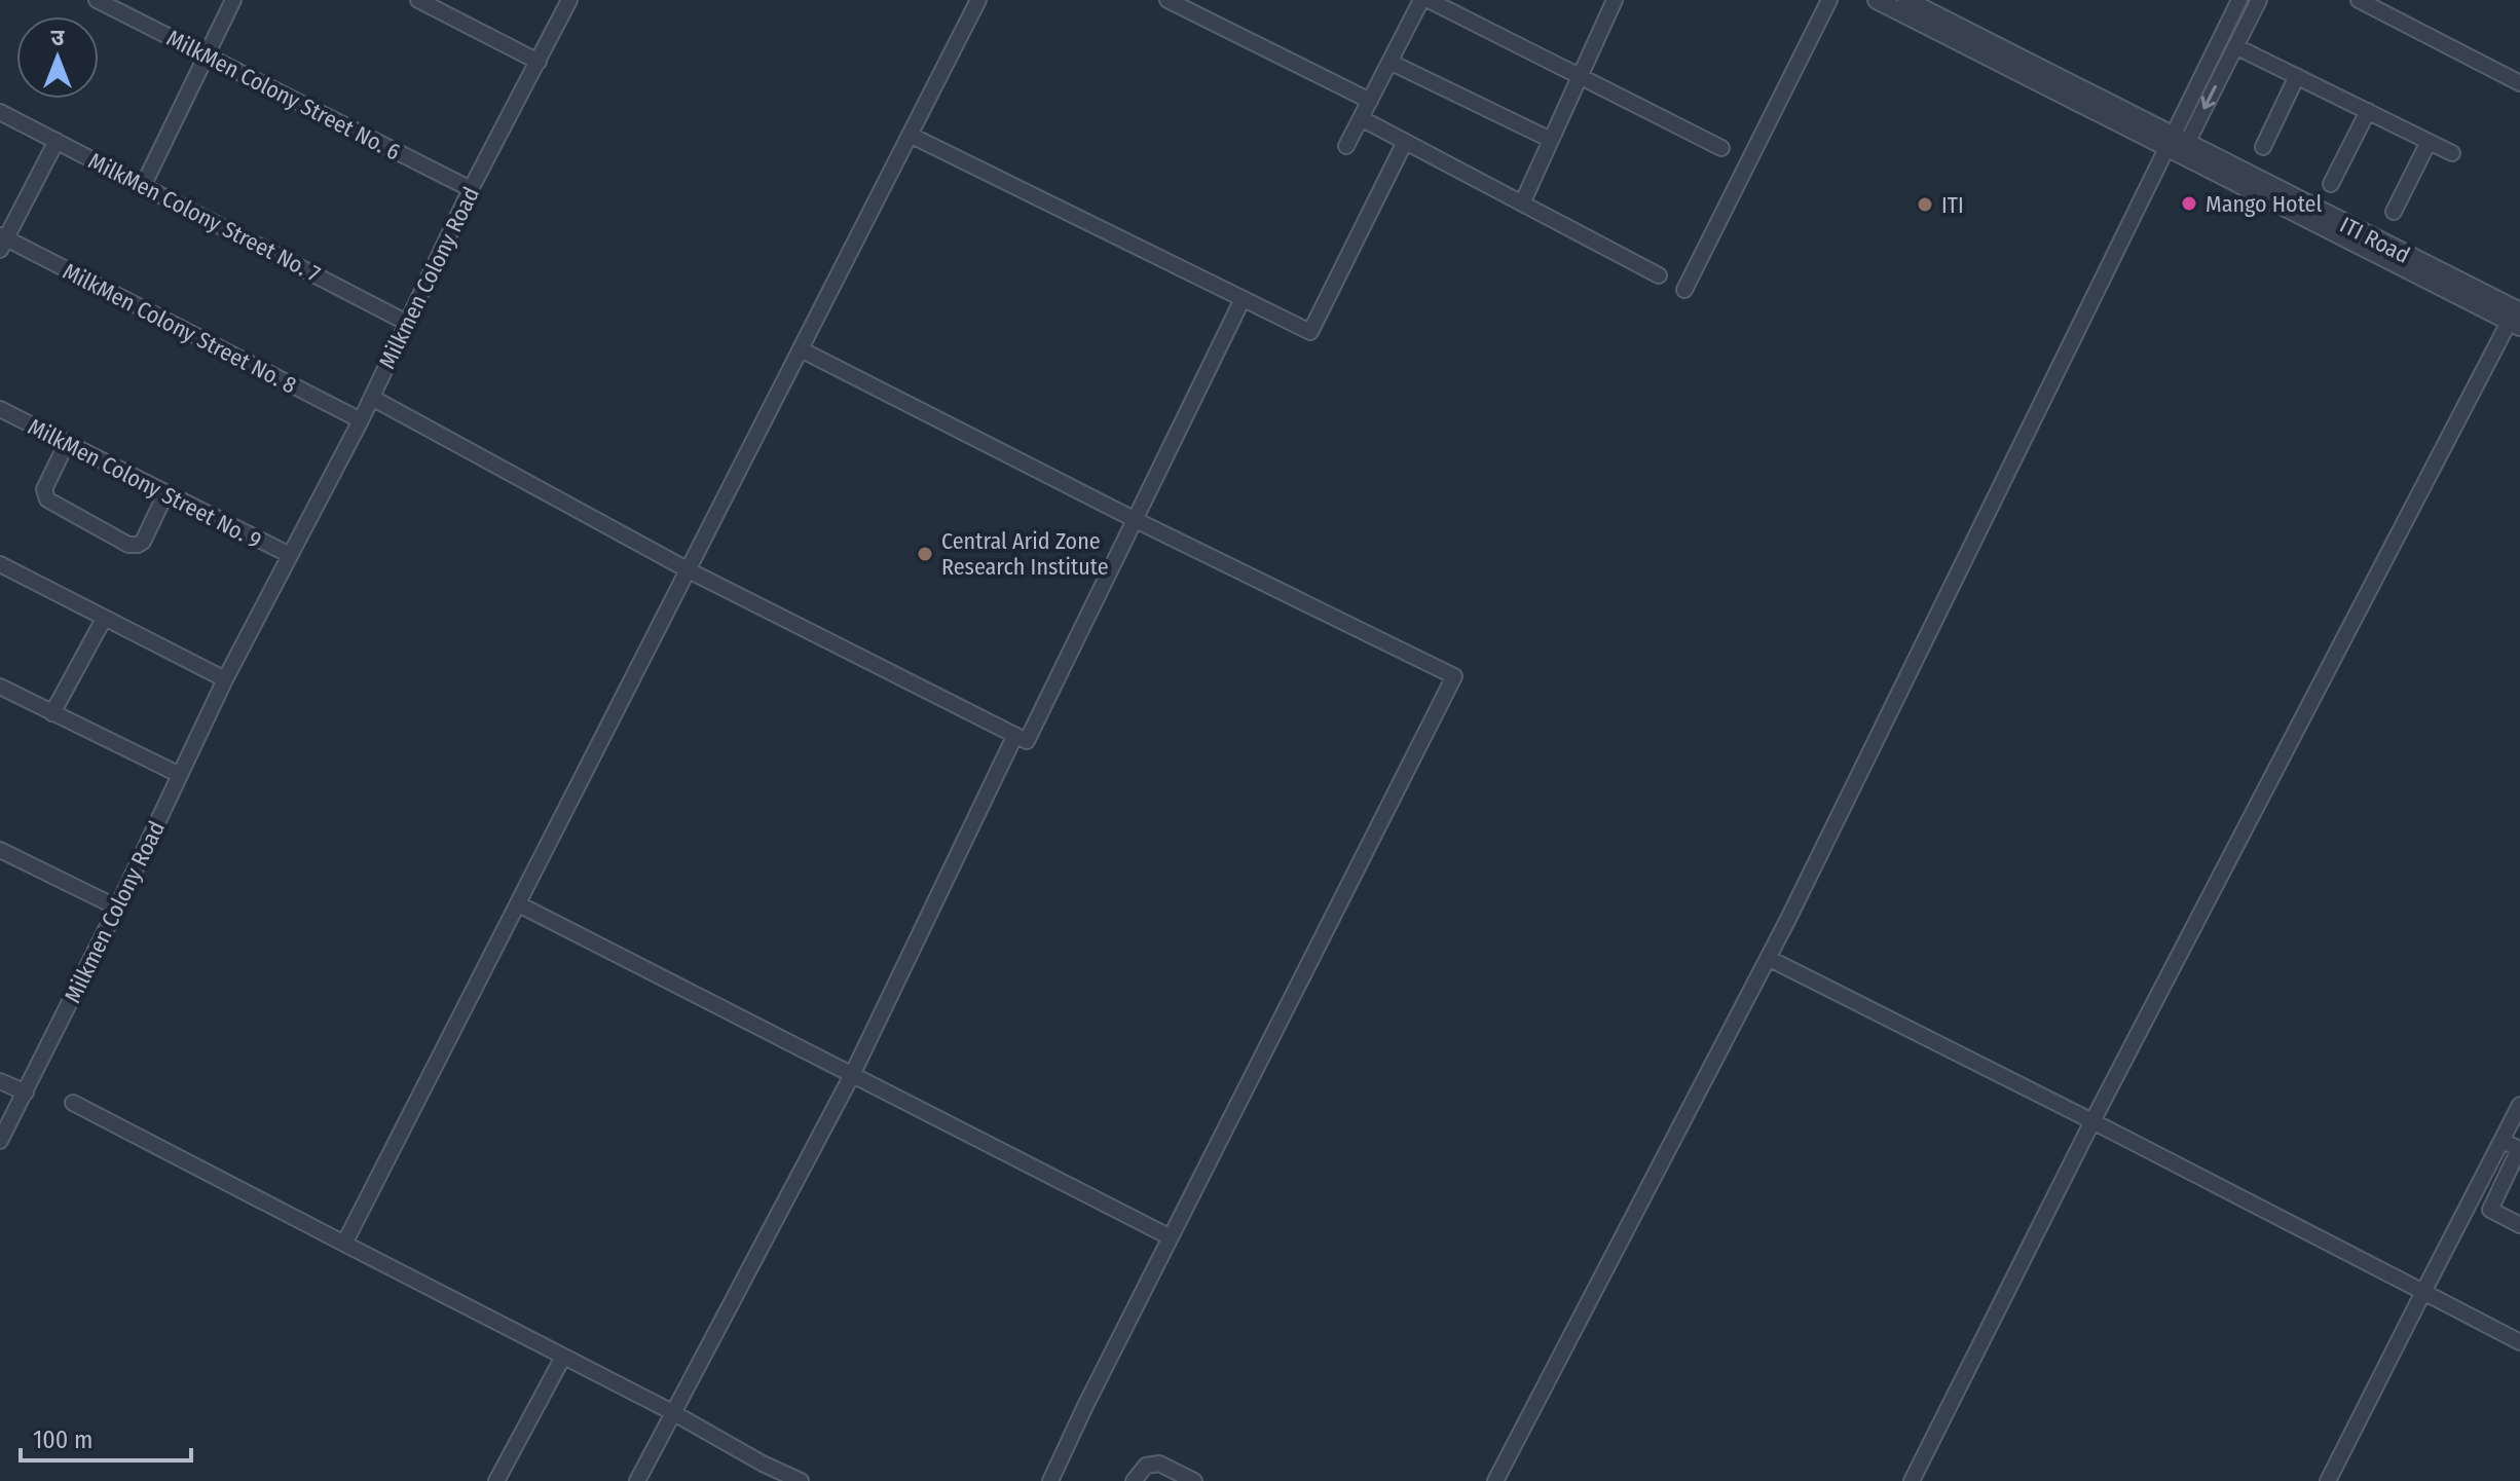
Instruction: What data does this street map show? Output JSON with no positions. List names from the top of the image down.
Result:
{
  "streets": {
    "street": [
      "MilkMen Colony Street No. 6",
      "MilkMen Colony Street No. 7",
      "ITI Road",
      "Milkmen Colony Road",
      "MilkMen Colony Street No. 8",
      "MilkMen Colony Street No. 9"
    ]
  },
  "crossings": [
    ["MilkMen Colony Street No. 6", "Milkmen Colony Road"],
    ["MilkMen Colony Street No. 7", "Milkmen Colony Road"],
    ["Milkmen Colony Road", "MilkMen Colony Street No. 8"],
    ["Milkmen Colony Road", "MilkMen Colony Street No. 9"]
  ],
  "places": ["Mango Hotel", "ITI", "Central Arid Zone Research Institute"],
  "scale_bar": "100 m",
  "north": "top"
}
